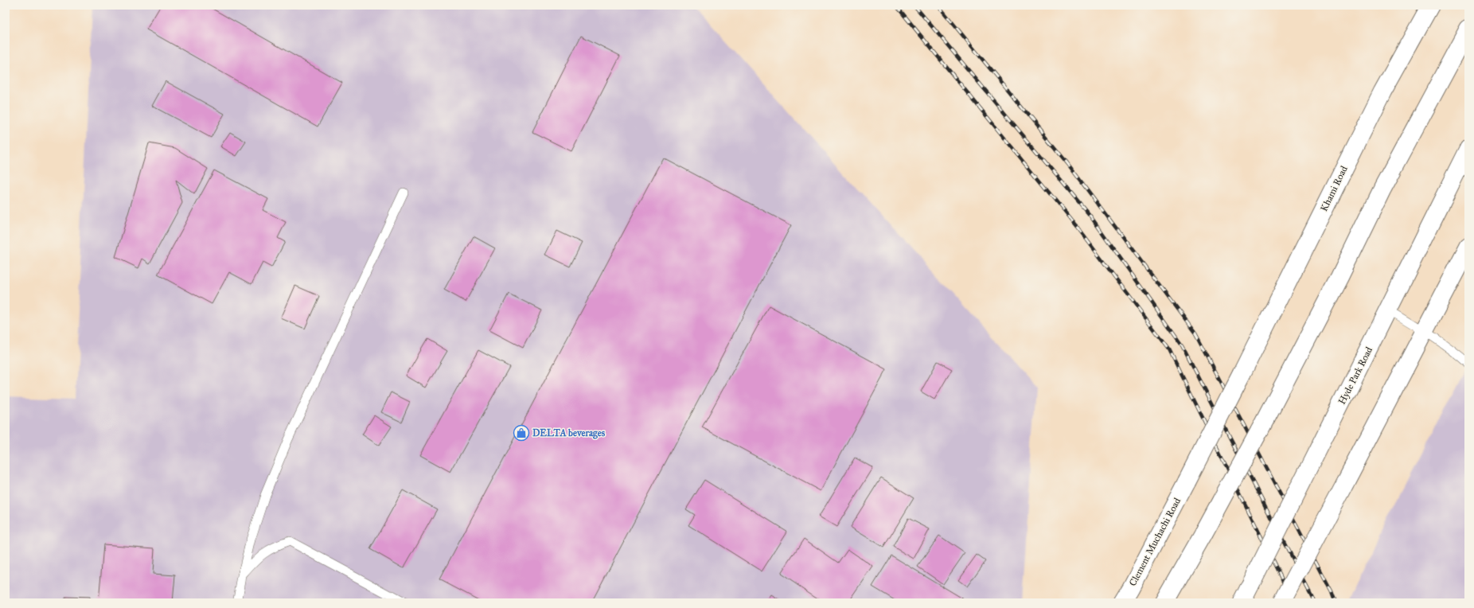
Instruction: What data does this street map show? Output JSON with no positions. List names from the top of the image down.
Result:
{
  "streets": {
    "main road": ["Khami Road", "Hyde Park Road", "Clement Muchachi Road"]
  },
  "crossings": [
    ["Khami Road", "Clement Muchachi Road"]
  ],
  "places": {
    "shop": ["DELTA beverages"]
  }
}
